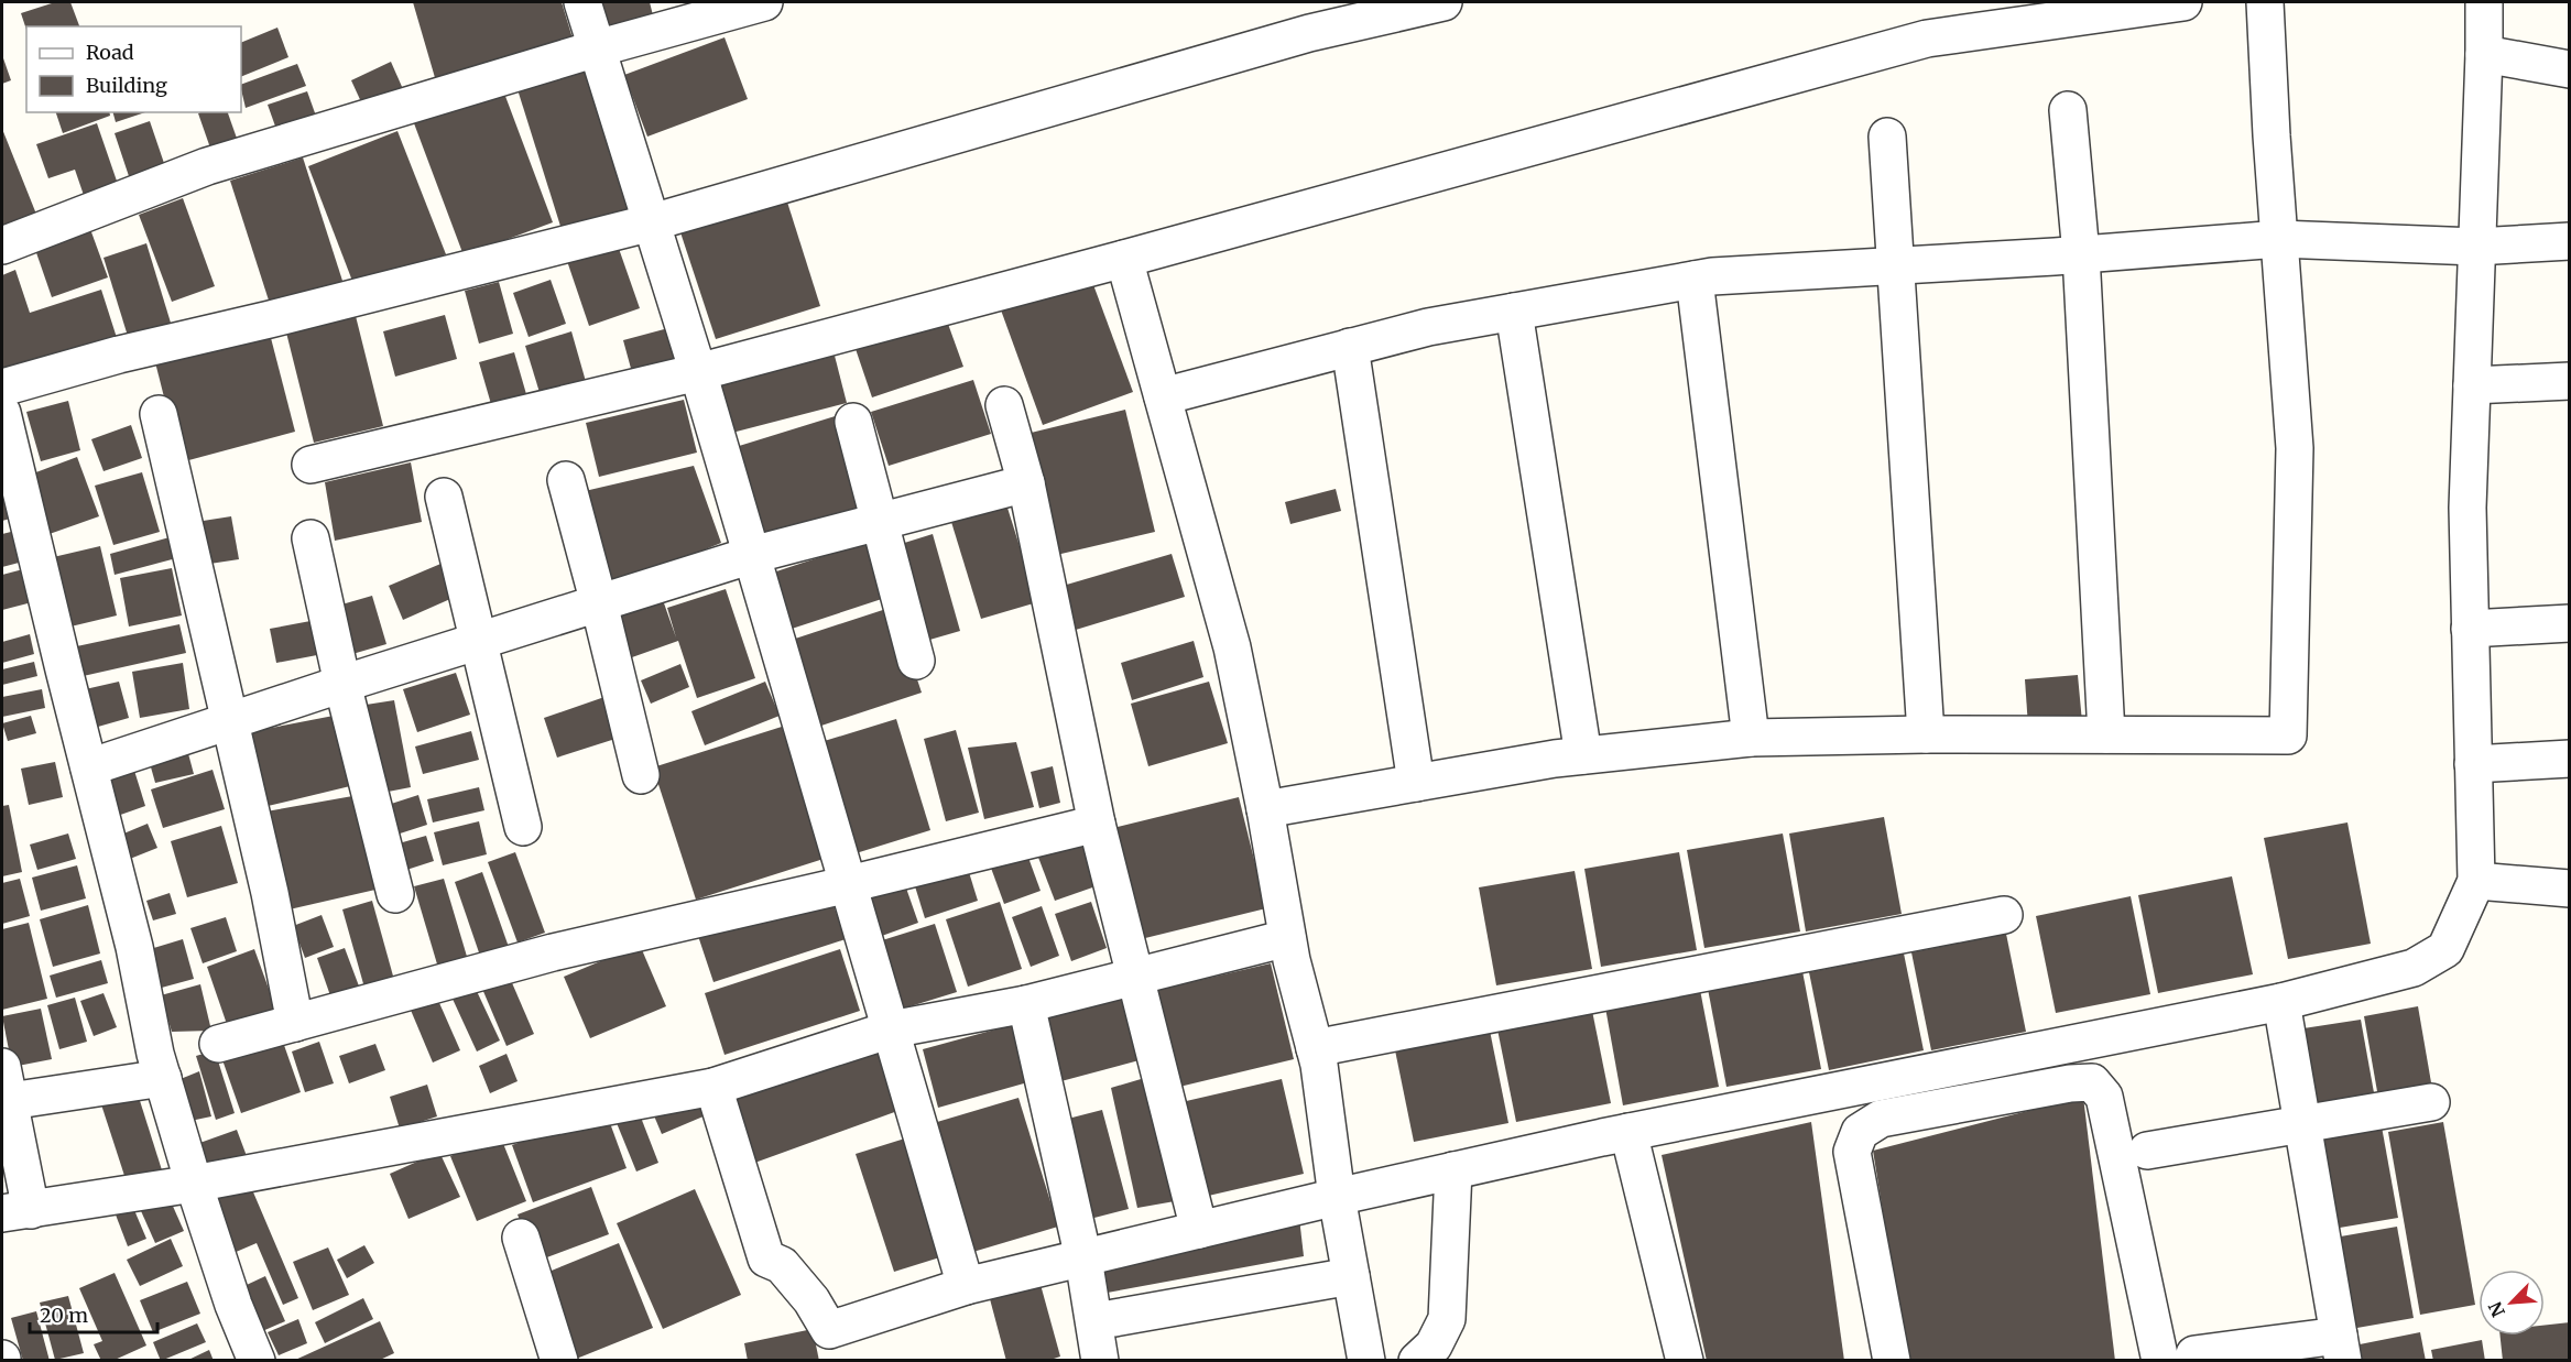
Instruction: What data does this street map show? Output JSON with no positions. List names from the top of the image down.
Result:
{
  "legend": ["Road", "Building"],
  "scale_bar": "20 m",
  "north": "bottom left"
}
